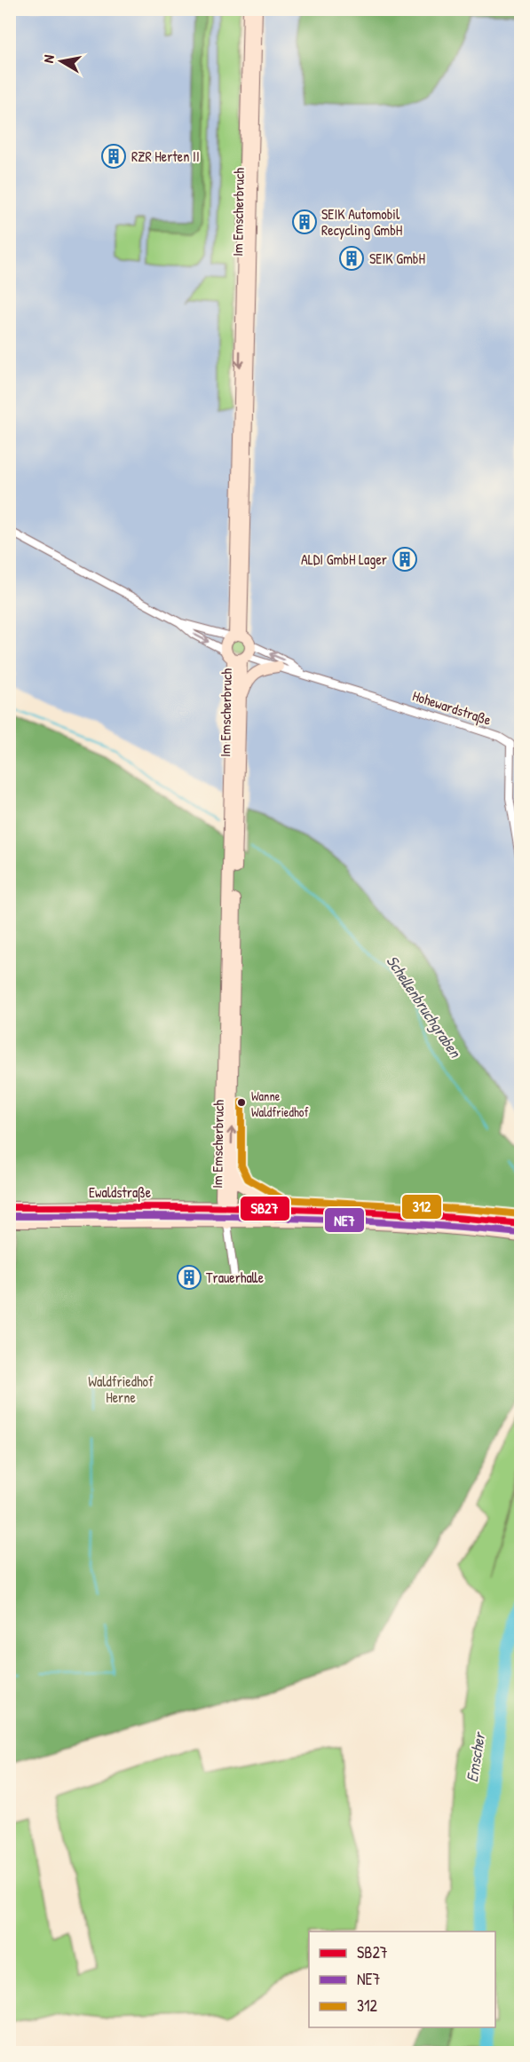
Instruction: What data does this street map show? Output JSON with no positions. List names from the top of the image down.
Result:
{
  "streets": {
    "main road": ["Im Emscherbruch", "Ewaldstraße"],
    "street": ["Hohewardstraße"]
  },
  "crossings": [
    ["Im Emscherbruch", "Hohewardstraße"],
    ["Im Emscherbruch", "Ewaldstraße"]
  ],
  "water": ["Schellenbruchgraben", "Emscher"],
  "parks": ["Waldfriedhof Herne"],
  "places": {
    "building": [
      "RZR Herten II",
      "SEIK Automobil Recycling GmbH",
      "SEIK GmbH",
      "ALDI GmbH Lager",
      "Trauerhalle"
    ],
    "other": ["Wanne Waldfriedhof"]
  },
  "lines": ["transit line 312", "transit line SB27", "transit line NE7"],
  "legend": ["SB27", "NE7", "312"],
  "north": "left"
}
